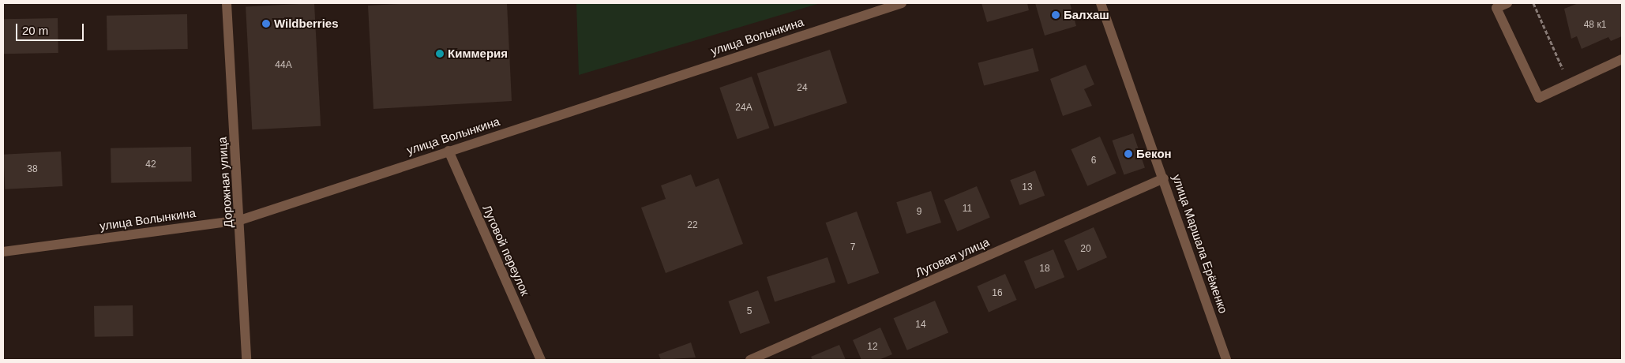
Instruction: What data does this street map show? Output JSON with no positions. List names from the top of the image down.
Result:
{
  "streets": {
    "street": [
      "улица Волынкина",
      "Дорожная улица",
      "улица Маршала Ерёменко",
      "Луговой переулок",
      "Луговая улица"
    ]
  },
  "crossings": [
    ["улица Волынкина", "Дорожная улица"],
    ["улица Волынкина", "Луговой переулок"],
    ["улица Маршала Ерёменко", "Луговая улица"]
  ],
  "places": [
    "Балхаш",
    "Wildberries",
    "Киммерия",
    "Бекон"
  ],
  "house_numbers": [
    "48 к1",
    "44А",
    "24",
    "24А",
    "6",
    "42",
    "38",
    "13",
    "11",
    "9",
    "22",
    "7",
    "20",
    "18",
    "16",
    "5",
    "14",
    "12"
  ],
  "scale_bar": "20 m"
}
